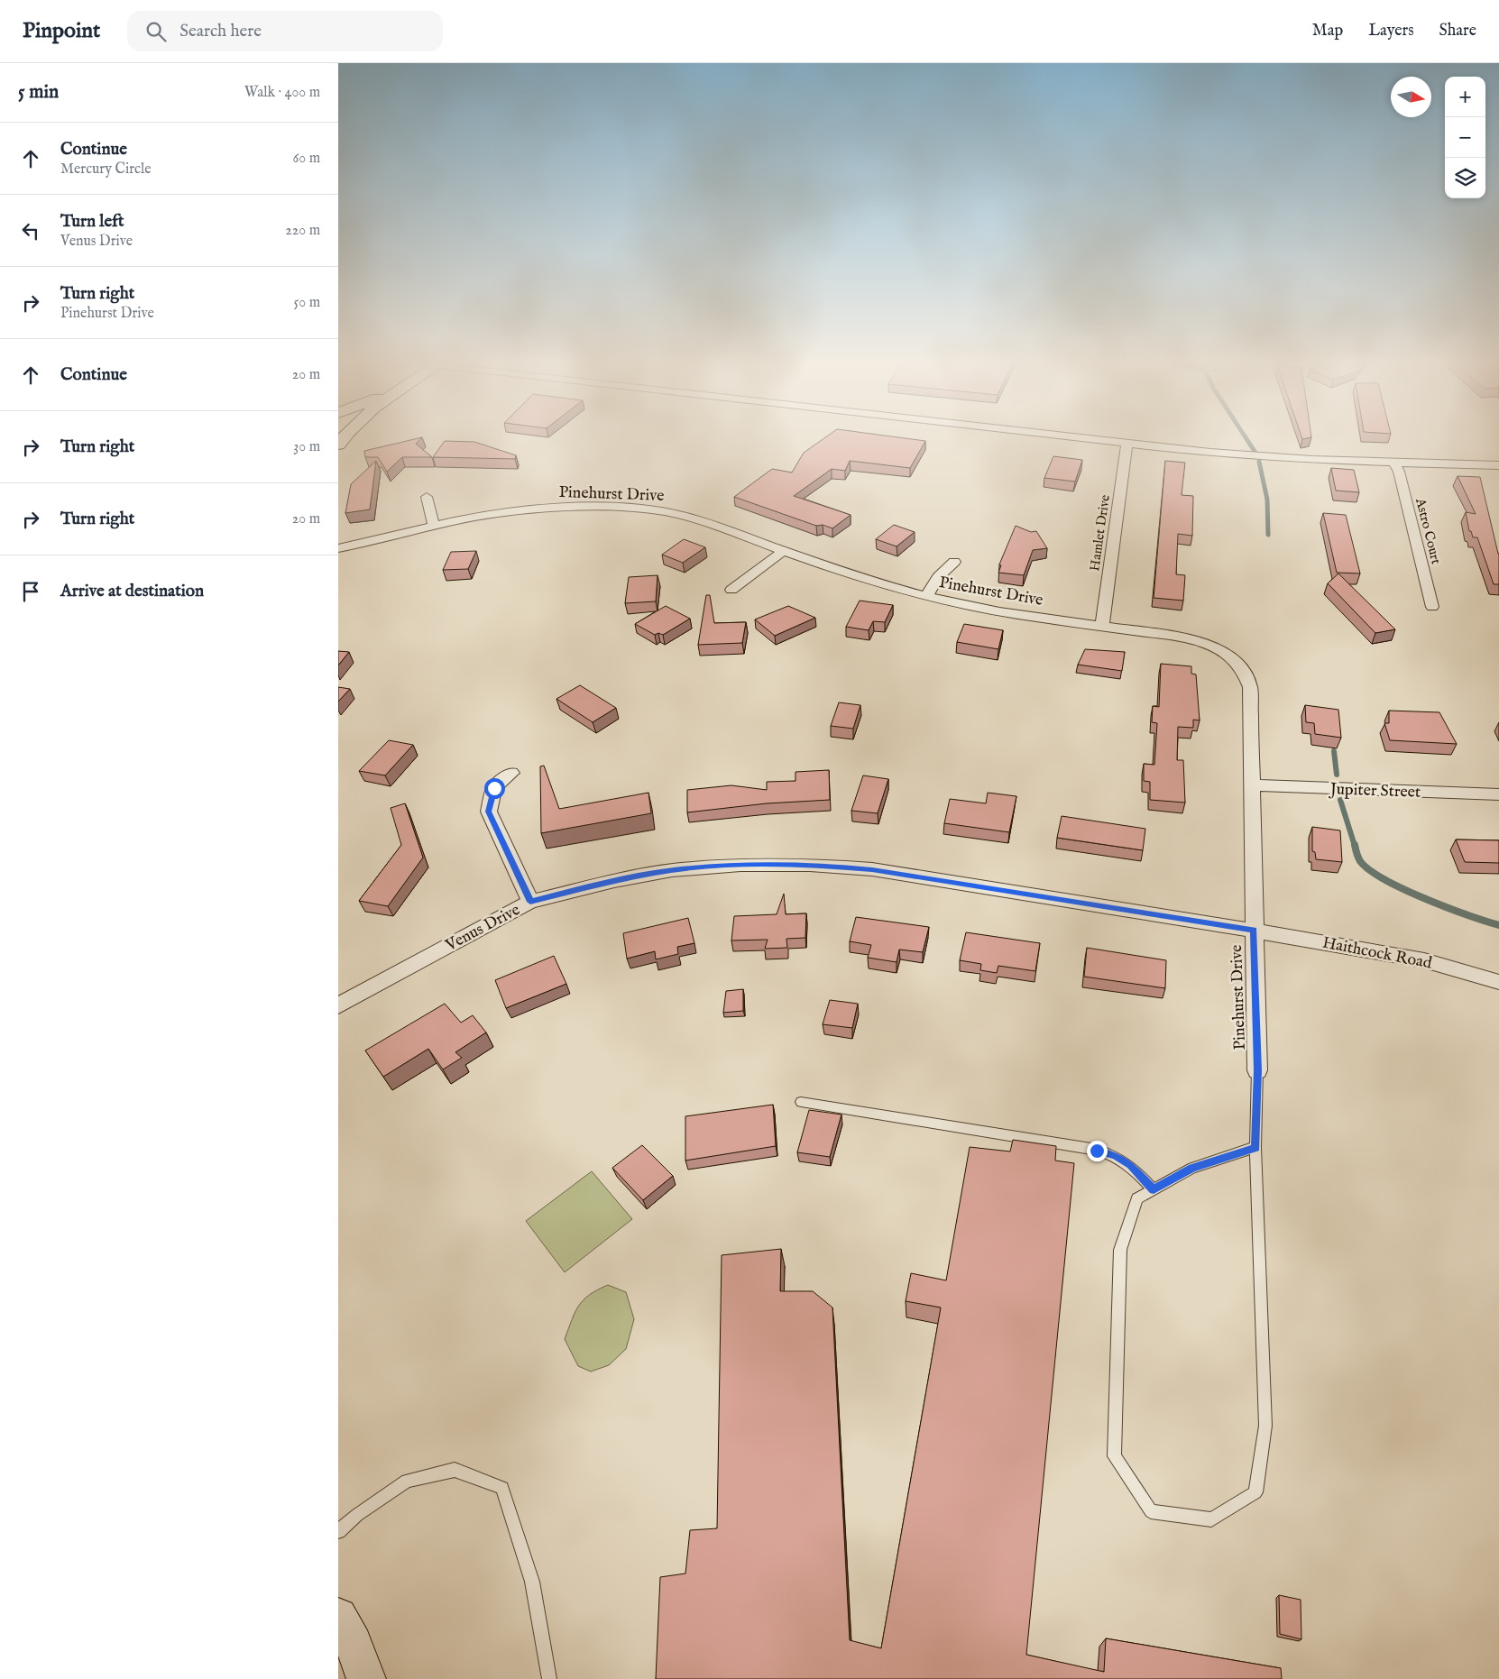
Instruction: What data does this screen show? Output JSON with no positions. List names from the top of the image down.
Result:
{
  "streets": {
    "street": [
      "Pinehurst Drive",
      "Astro Court",
      "Hamlet Drive",
      "Jupiter Street",
      "Venus Drive",
      "Haithcock Road"
    ]
  },
  "crossings": [
    ["Pinehurst Drive", "Hamlet Drive"],
    ["Pinehurst Drive", "Jupiter Street"],
    ["Pinehurst Drive", "Venus Drive"],
    ["Pinehurst Drive", "Haithcock Road"],
    ["Venus Drive", "Haithcock Road"]
  ],
  "north": "right",
  "page": {
    "header": "Pinpoint",
    "search": "Search here",
    "nav": ["Map", "Layers", "Share"],
    "heading": ["5 min", "Walk · 400 m"],
    "map_buttons": ["+", "−"],
    "list": [
      ["Continue", "Mercury Circle", "60 m"],
      ["Turn left", "Venus Drive", "220 m"],
      ["Turn right", "Pinehurst Drive", "50 m"],
      ["Continue", "20 m"],
      ["Turn right", "30 m"],
      ["Turn right", "20 m"],
      "Arrive at destination"
    ]
  }
}
